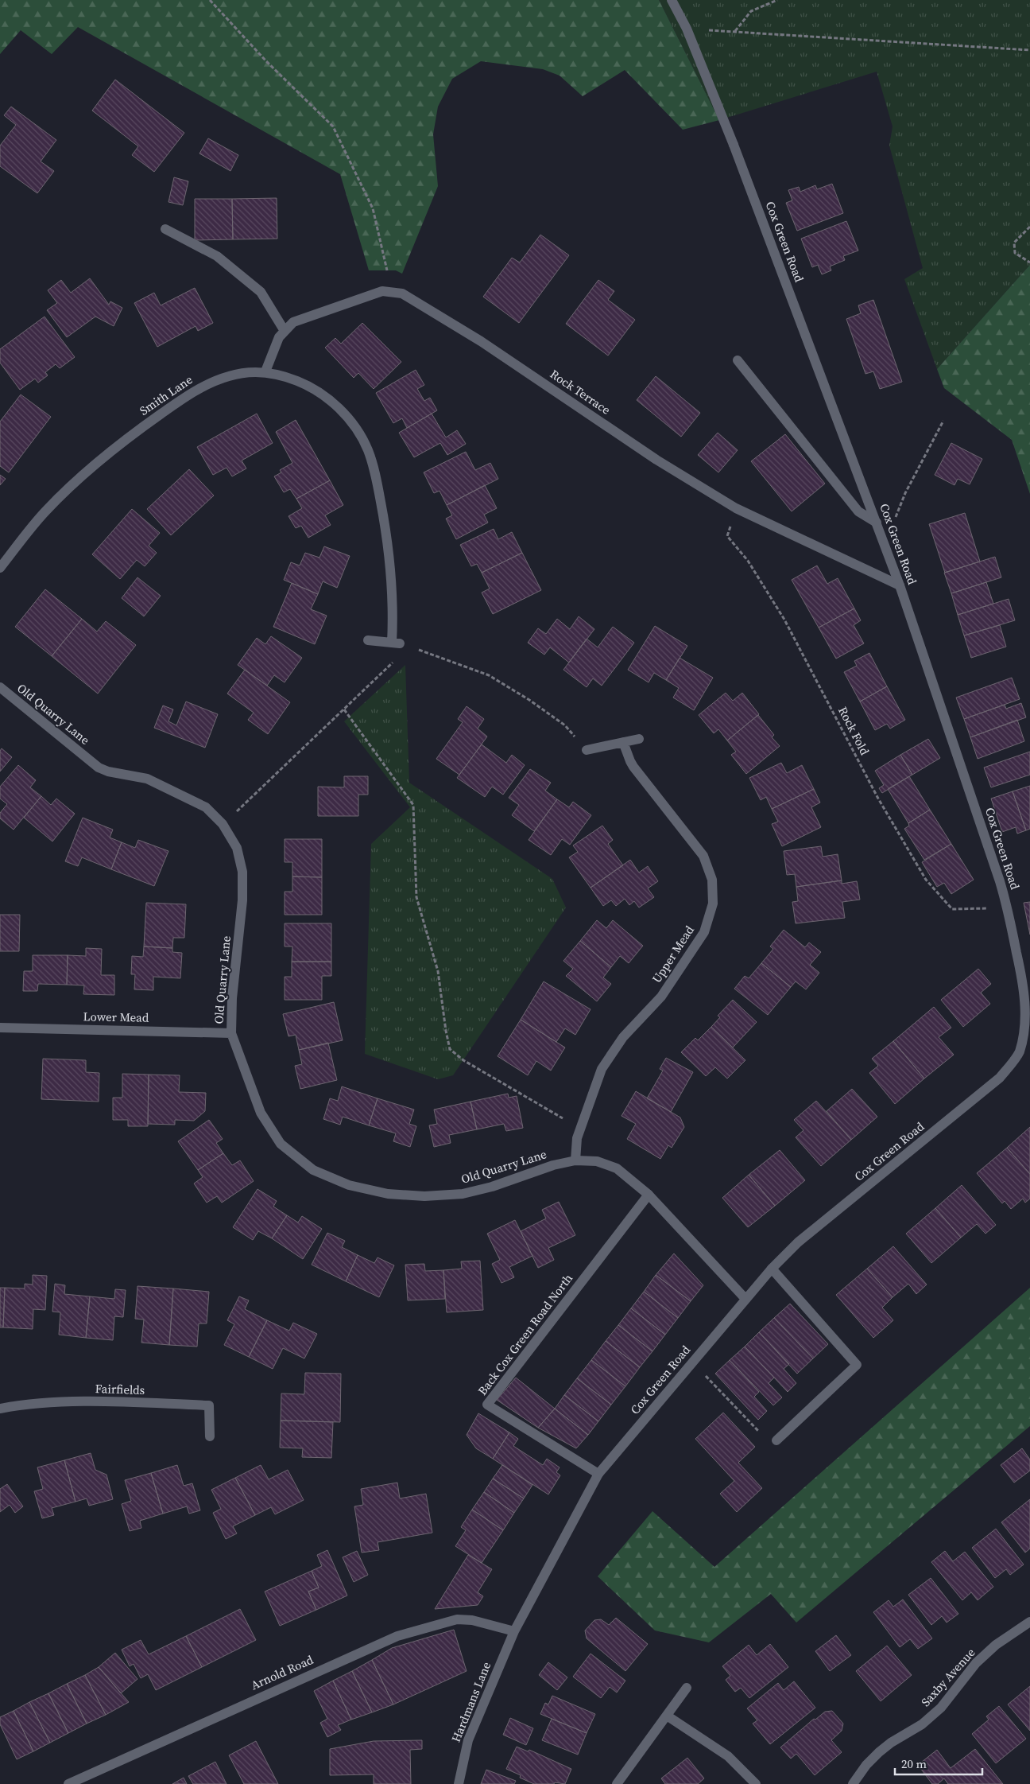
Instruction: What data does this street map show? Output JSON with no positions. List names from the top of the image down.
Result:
{
  "streets": {
    "street": [
      "Cox Green Road",
      "Rock Terrace",
      "Smith Lane",
      "Old Quarry Lane",
      "Upper Mead",
      "Lower Mead",
      "Back Cox Green Road North",
      "Fairfields",
      "Arnold Road",
      "Saxby Avenue",
      "Hardmans Lane"
    ],
    "path": ["Rock Fold"]
  },
  "crossings": [
    ["Cox Green Road", "Rock Terrace"],
    ["Cox Green Road", "Old Quarry Lane"],
    ["Cox Green Road", "Rock Fold"],
    ["Cox Green Road", "Back Cox Green Road North"],
    ["Cox Green Road", "Arnold Road"],
    ["Cox Green Road", "Hardmans Lane"],
    ["Rock Terrace", "Smith Lane"],
    ["Rock Terrace", "Rock Fold"],
    ["Old Quarry Lane", "Upper Mead"],
    ["Old Quarry Lane", "Lower Mead"],
    ["Old Quarry Lane", "Back Cox Green Road North"],
    ["Arnold Road", "Hardmans Lane"]
  ],
  "scale_bar": "20 m"
}
